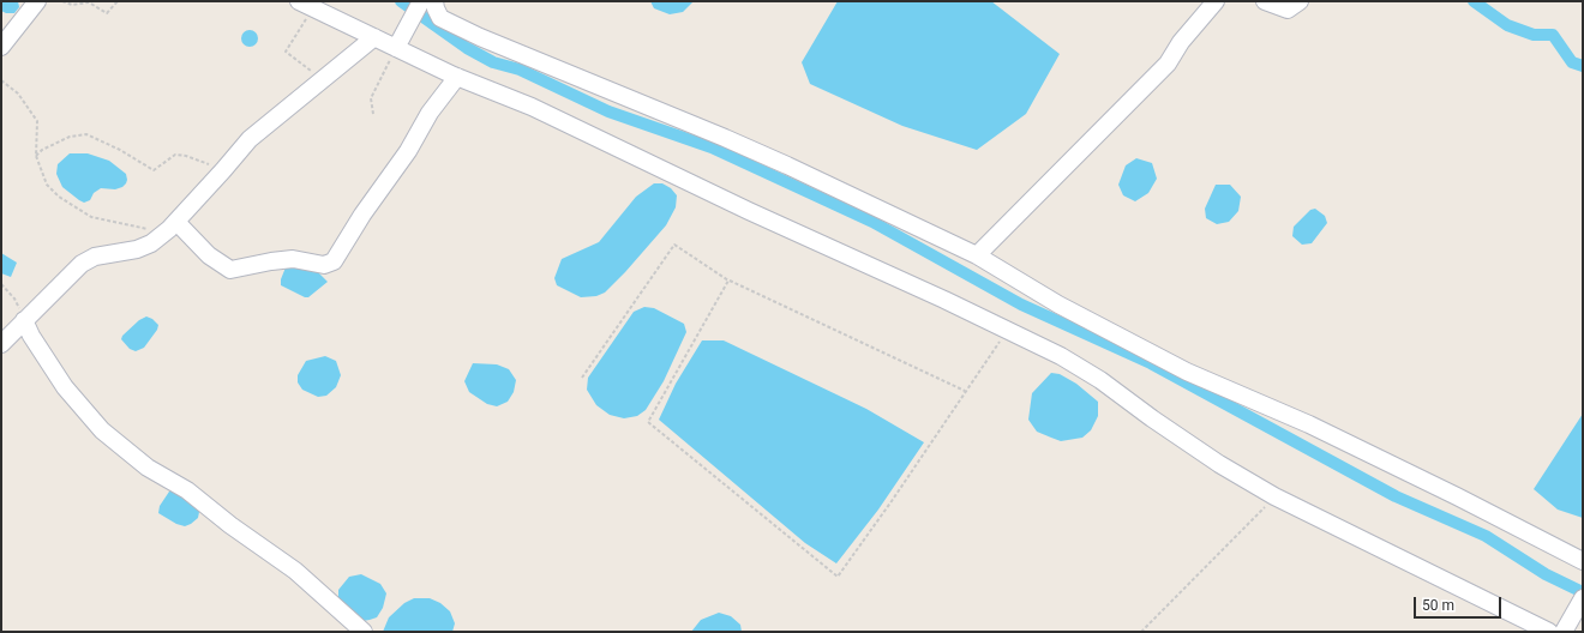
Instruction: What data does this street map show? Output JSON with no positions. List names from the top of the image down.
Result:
{
  "scale_bar": "50 m"
}
